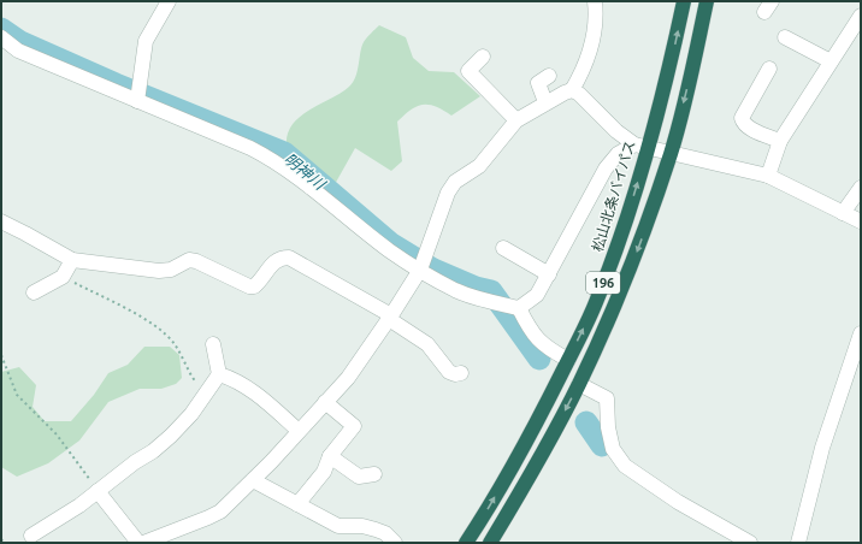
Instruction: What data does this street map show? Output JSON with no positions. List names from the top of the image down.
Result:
{
  "streets": {
    "highway": ["松山北条バイパス", "196"]
  },
  "water": ["明神川"]
}
